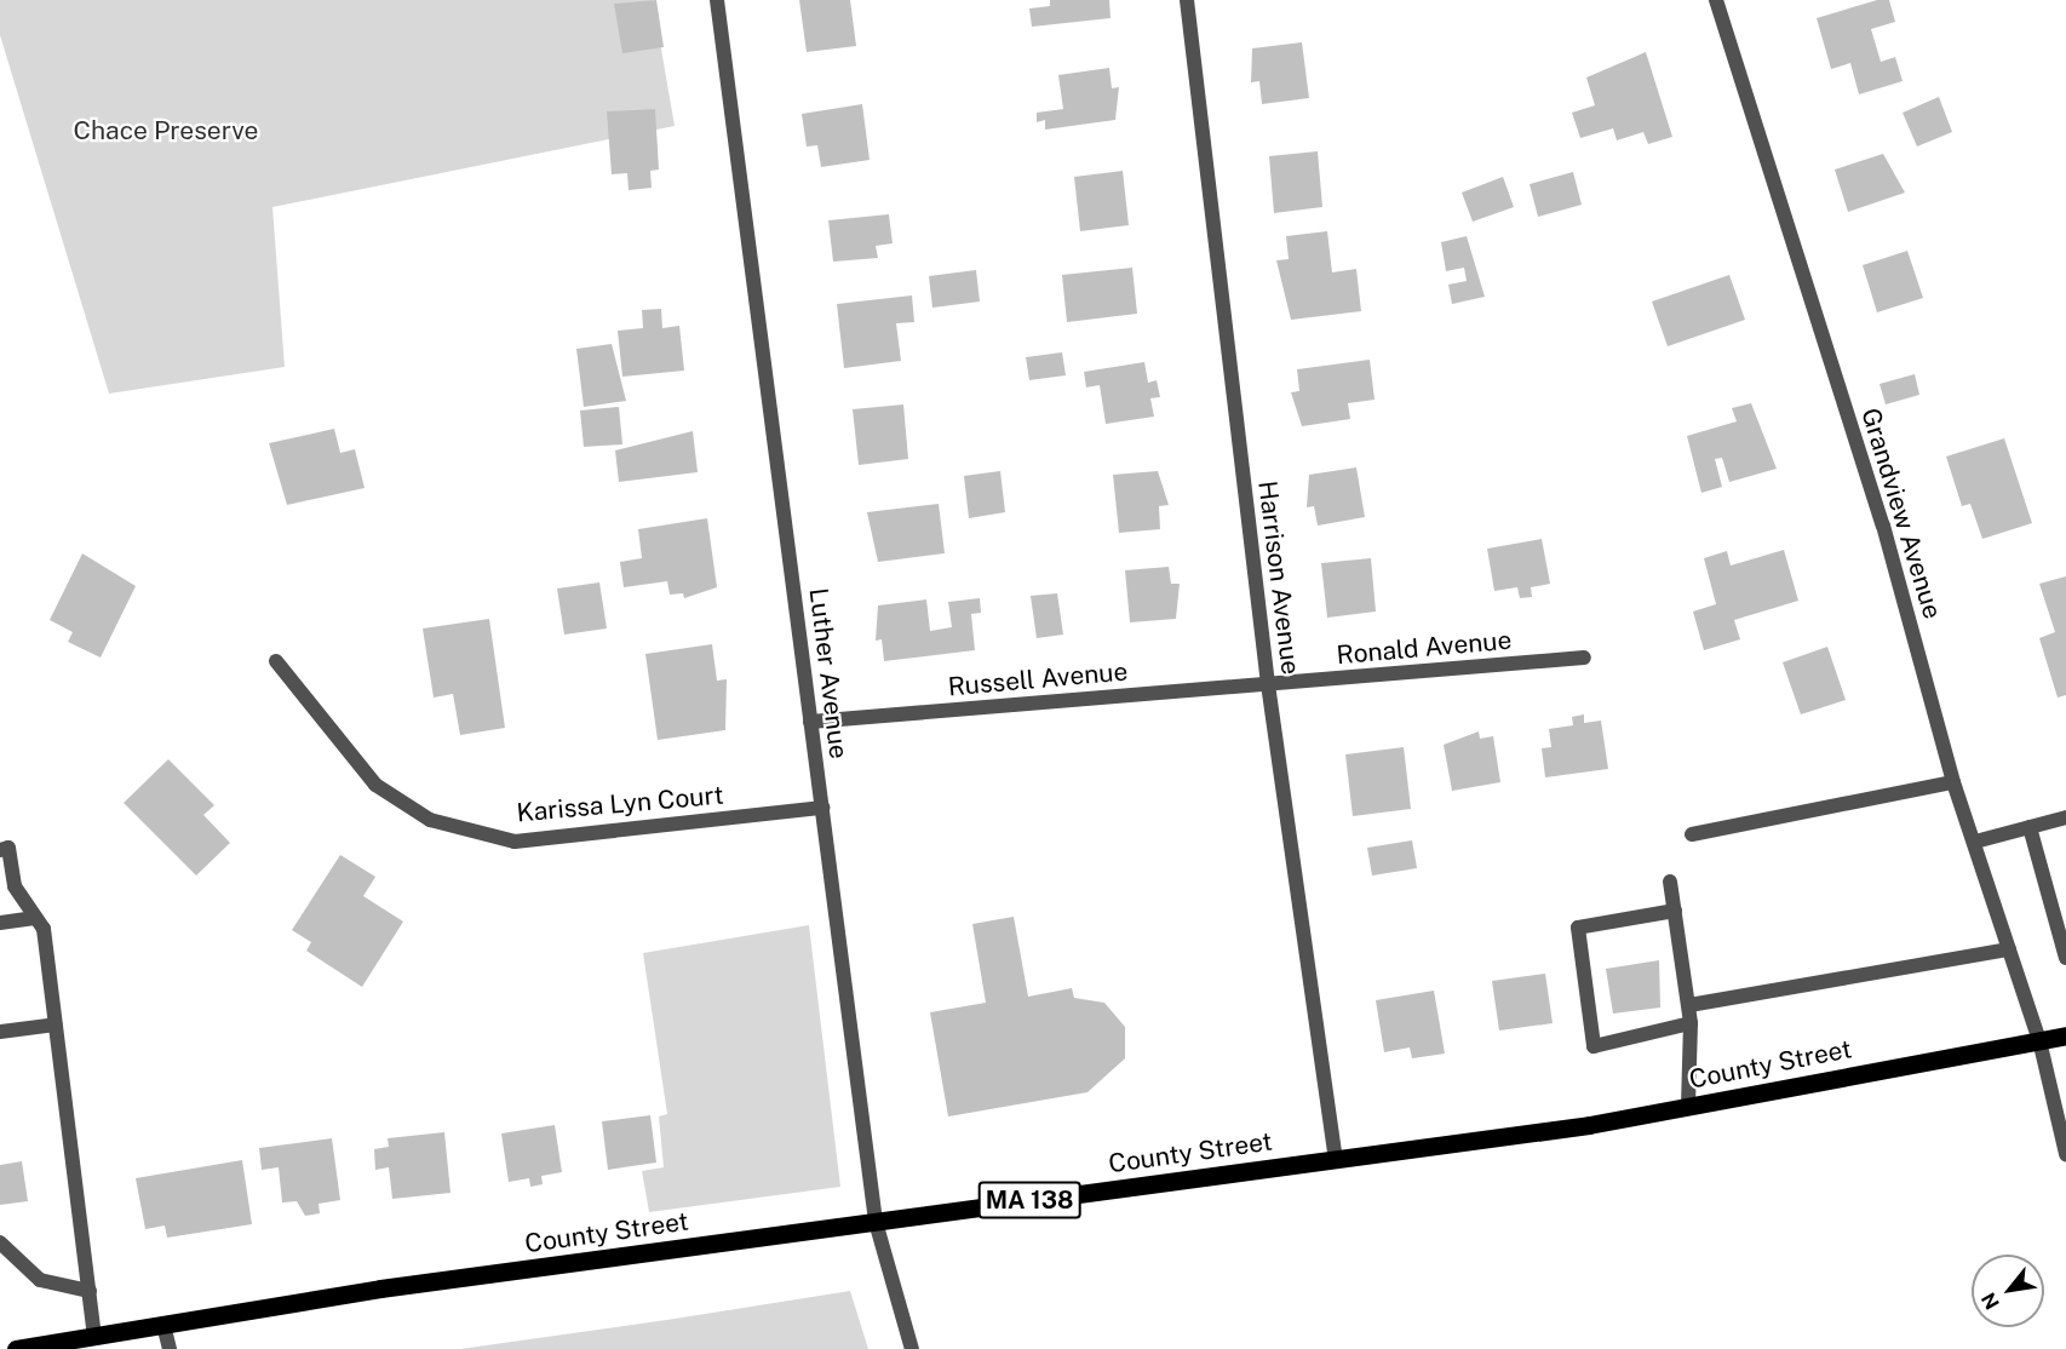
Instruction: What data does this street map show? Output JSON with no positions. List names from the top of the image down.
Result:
{
  "streets": {
    "main road": ["County Street", "MA 138"],
    "street": [
      "Grandview Avenue",
      "Harrison Avenue",
      "Ronald Avenue",
      "Luther Avenue",
      "Russell Avenue",
      "Karissa Lyn Court"
    ]
  },
  "crossings": [
    ["Grandview Avenue", "County Street"],
    ["Harrison Avenue", "Ronald Avenue"],
    ["Harrison Avenue", "Russell Avenue"],
    ["Harrison Avenue", "County Street"],
    ["Ronald Avenue", "Russell Avenue"],
    ["Luther Avenue", "Russell Avenue"],
    ["Luther Avenue", "Karissa Lyn Court"],
    ["Luther Avenue", "County Street"]
  ],
  "parks": ["Chace Preserve"],
  "north": "bottom left"
}
